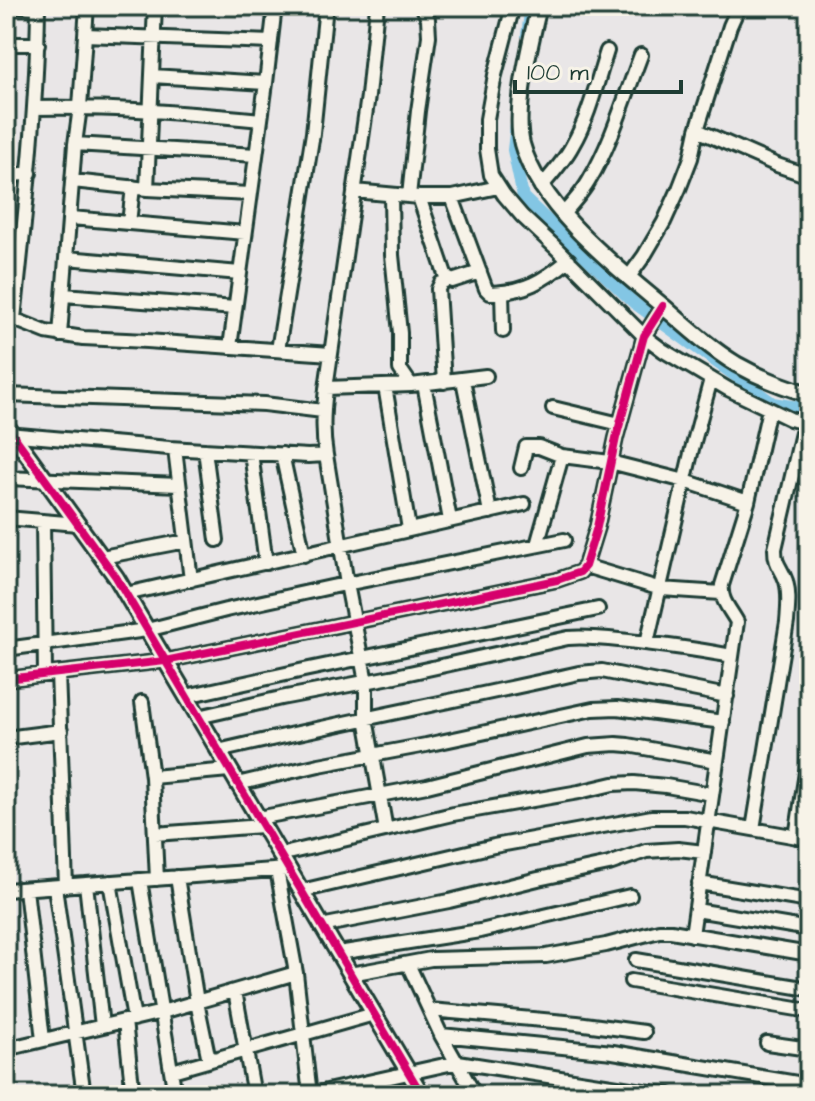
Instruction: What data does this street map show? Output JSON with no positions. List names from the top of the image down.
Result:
{
  "scale_bar": "100 m"
}
